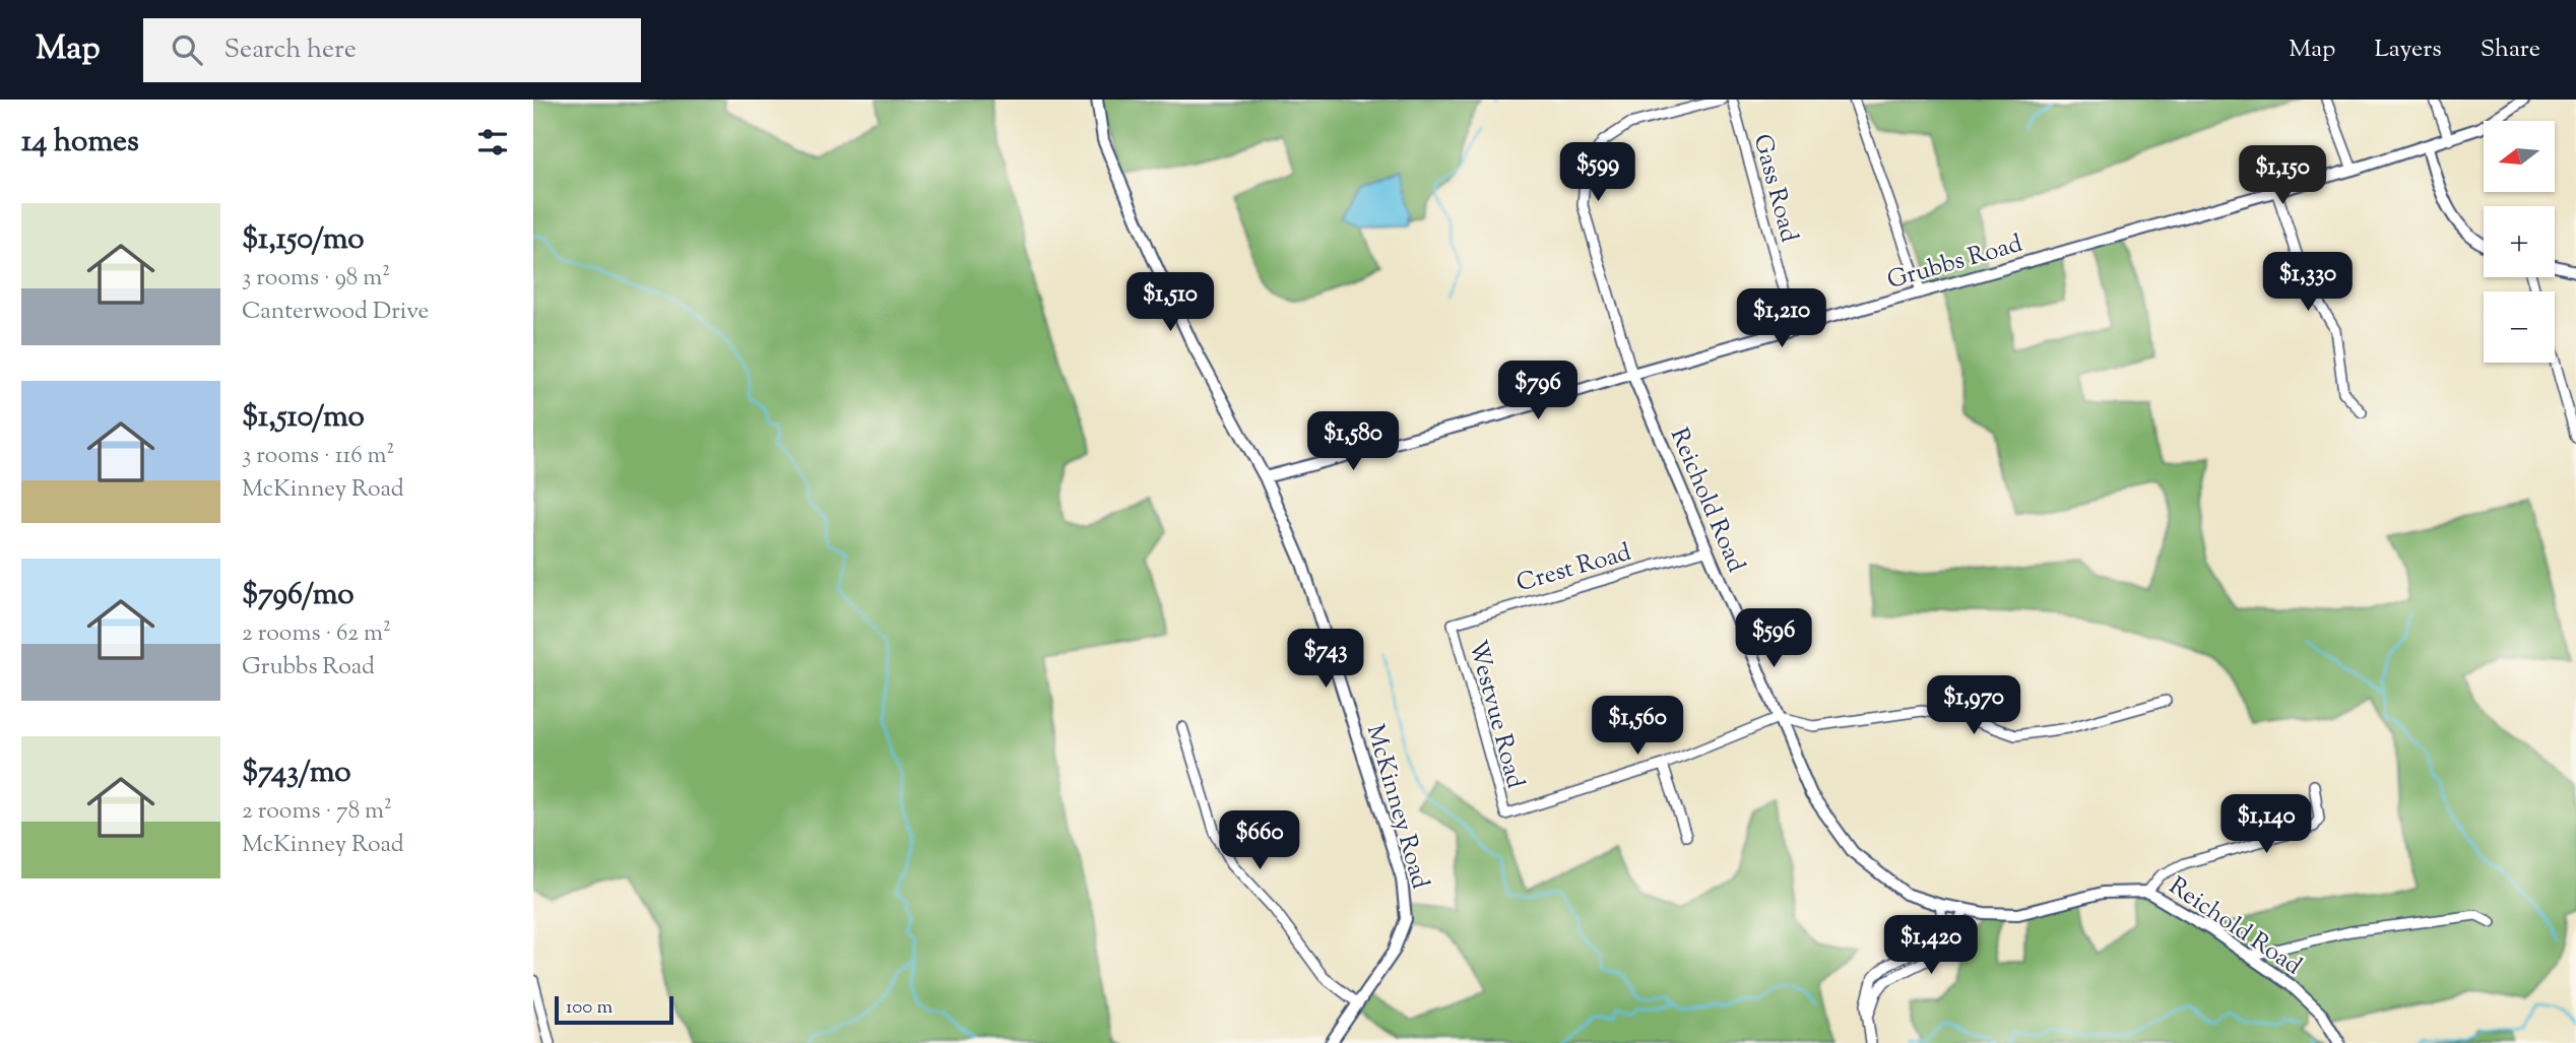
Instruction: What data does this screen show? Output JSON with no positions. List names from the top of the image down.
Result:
{
  "streets": {
    "street": [
      "Gass Road",
      "Grubbs Road",
      "Reichold Road",
      "Crest Road",
      "Westvue Road",
      "McKinney Road"
    ]
  },
  "crossings": [
    ["Gass Road", "Grubbs Road"],
    ["Grubbs Road", "Reichold Road"],
    ["Grubbs Road", "McKinney Road"],
    ["Reichold Road", "Crest Road"],
    ["Crest Road", "Westvue Road"]
  ],
  "scale_bar": "100 m",
  "north": "left",
  "page": {
    "header": "Map",
    "search": "Search here",
    "nav": ["Map", "Layers", "Share"],
    "heading": "14 homes",
    "map_buttons": ["+", "−"],
    "price": [
      "$599",
      "$1,150",
      "$1,330",
      "$1,510",
      "$1,210",
      "$796",
      "$1,580",
      "$596",
      "$743",
      "$1,970",
      "$1,560",
      "$1,140",
      "$660",
      "$1,420"
    ],
    "list": [
      {
        "name": "$1,150/mo",
        "note": "3 rooms · 98 m² · Canterwood Drive"
      },
      {
        "name": "$1,510/mo",
        "note": "3 rooms · 116 m² · McKinney Road"
      },
      {
        "name": "$796/mo",
        "note": "2 rooms · 62 m² · Grubbs Road"
      },
      {
        "name": "$743/mo",
        "note": "2 rooms · 78 m² · McKinney Road"
      }
    ],
    "scale": "100 m"
  }
}
